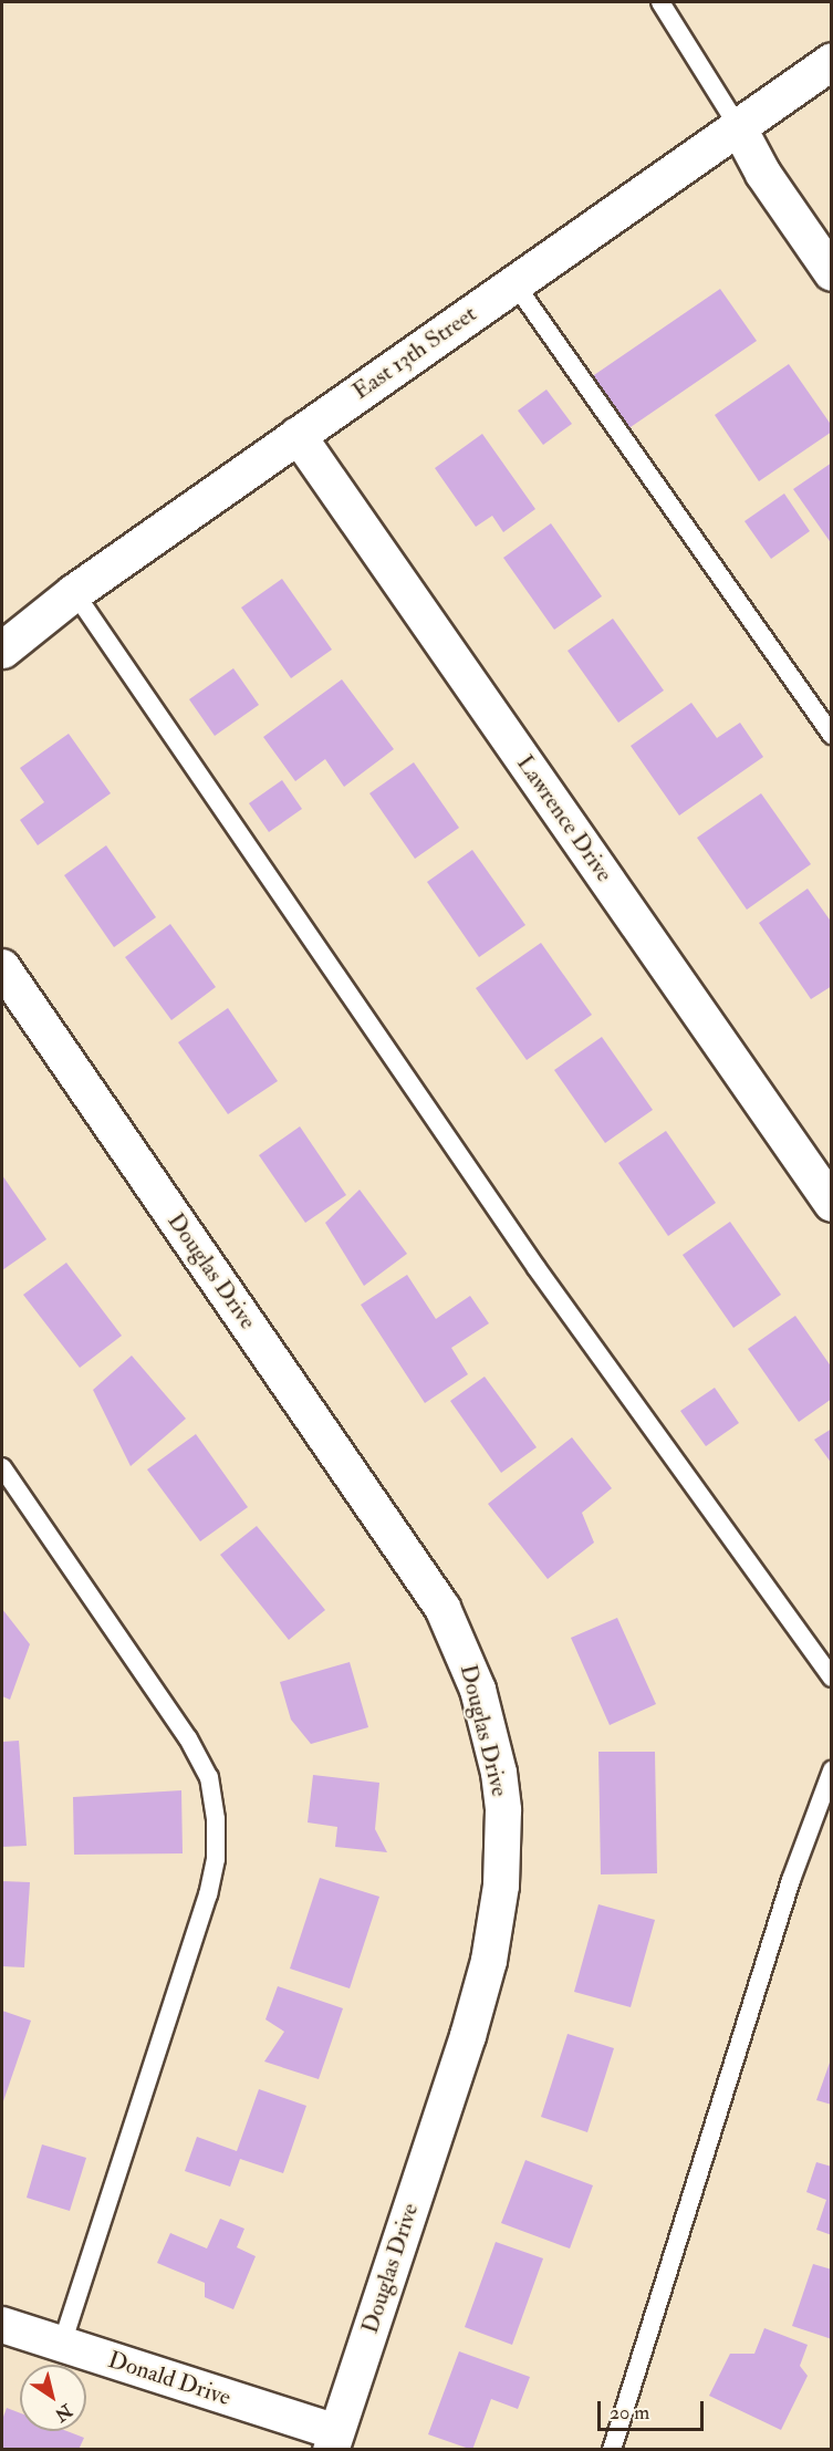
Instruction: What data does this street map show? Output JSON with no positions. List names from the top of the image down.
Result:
{
  "streets": {
    "street": [
      "East 13th Street",
      "Lawrence Drive",
      "Douglas Drive",
      "Donald Drive"
    ]
  },
  "crossings": [
    ["East 13th Street", "Lawrence Drive"],
    ["Douglas Drive", "Donald Drive"]
  ],
  "scale_bar": "20 m",
  "north": "bottom right"
}
